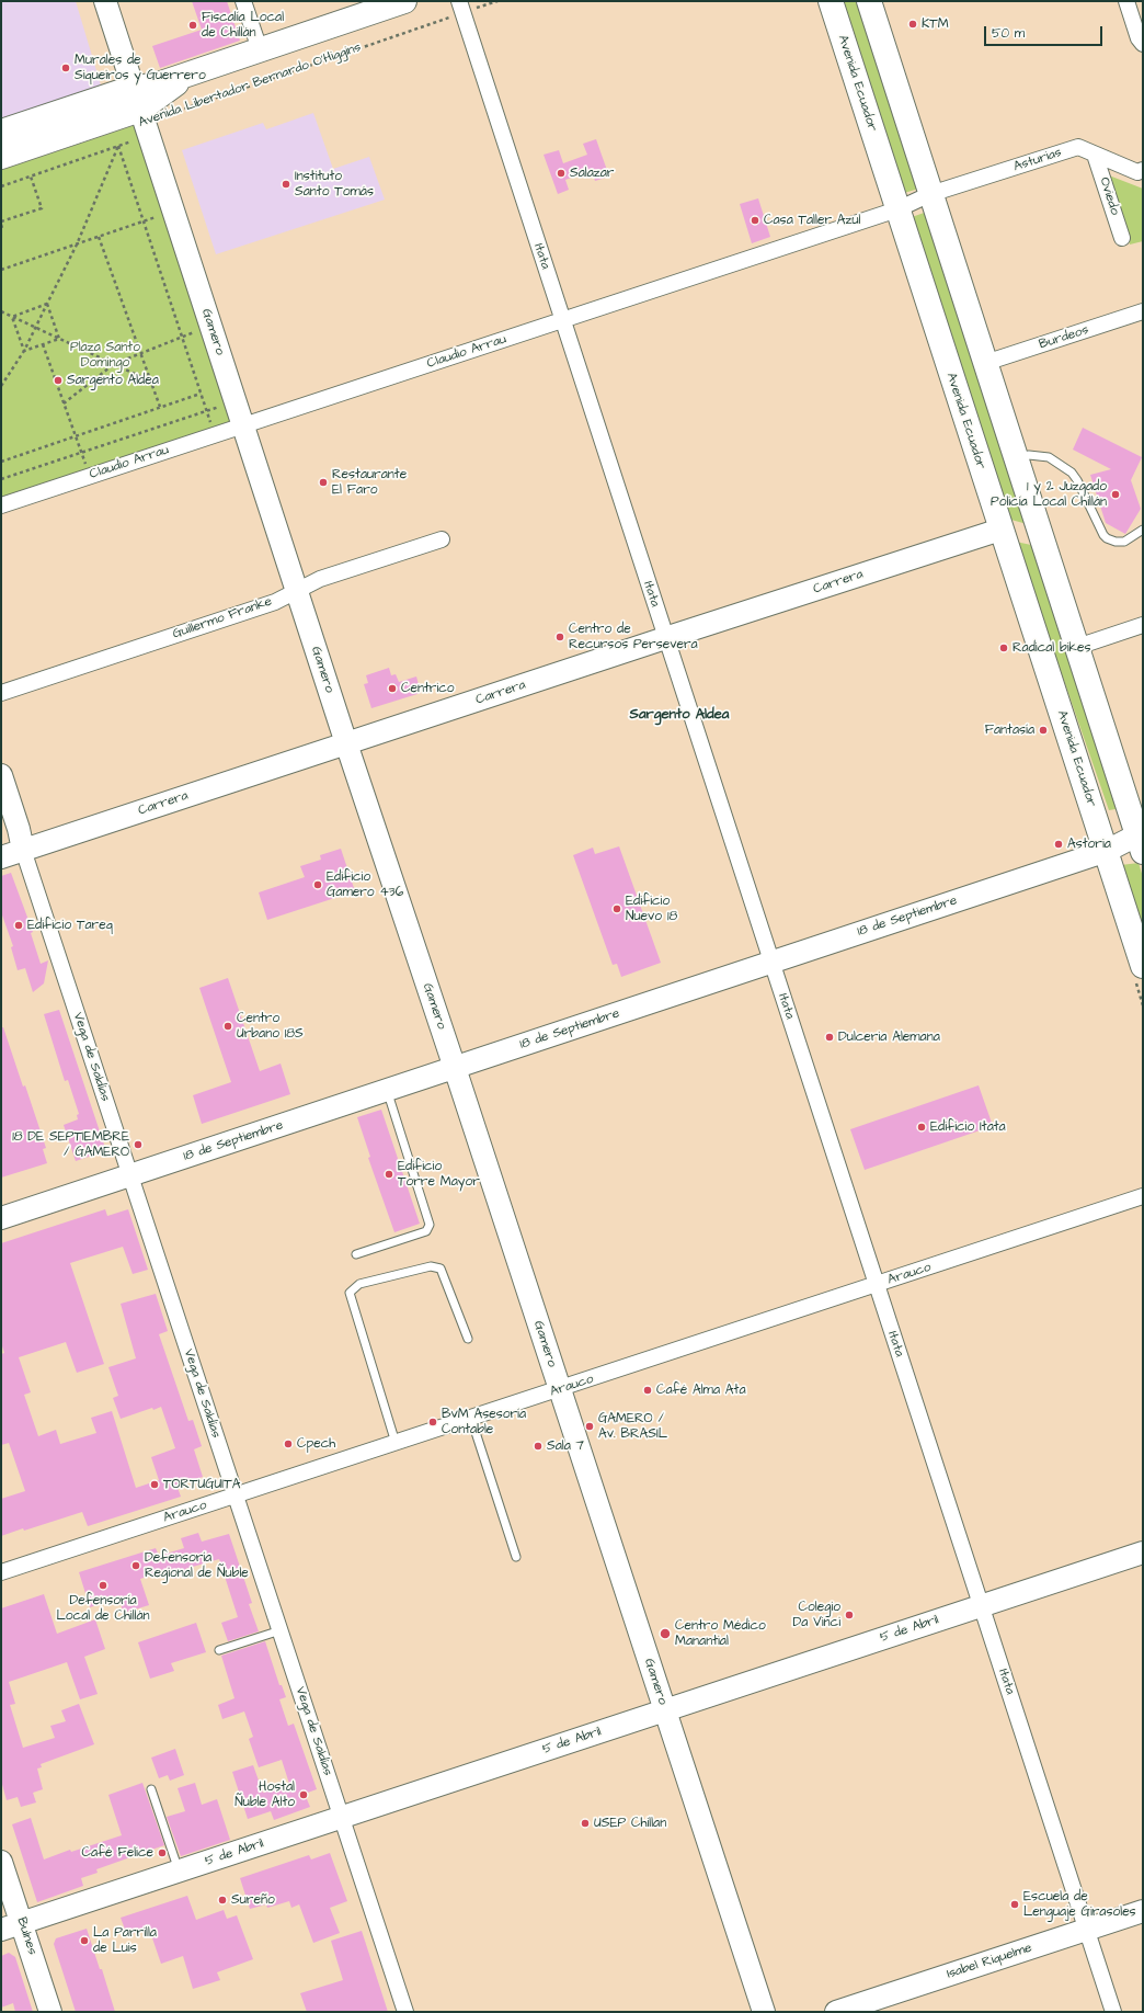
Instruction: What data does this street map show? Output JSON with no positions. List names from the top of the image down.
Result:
{
  "streets": {
    "main road": ["Avenida Ecuador", "Avenida Libertador Bernardo O'Higgins"],
    "street": [
      "Asturias",
      "Oviedo",
      "Itata",
      "Gamero",
      "Burdeos",
      "Claudio Arrau",
      "Carrera",
      "Guillermo Franke",
      "18 de Septiembre",
      "Vega de Saldías",
      "Arauco",
      "5 de Abril",
      "Bulnes",
      "Isabel Riquelme"
    ]
  },
  "crossings": [
    ["Avenida Ecuador", "Claudio Arrau"],
    ["Avenida Ecuador", "Carrera"],
    ["Avenida Ecuador", "18 de Septiembre"],
    ["Avenida Libertador Bernardo O'Higgins", "Itata"],
    ["Avenida Libertador Bernardo O'Higgins", "Gamero"],
    ["Asturias", "Oviedo"],
    ["Asturias", "Claudio Arrau"],
    ["Itata", "Claudio Arrau"],
    ["Itata", "Carrera"],
    ["Itata", "18 de Septiembre"],
    ["Itata", "Arauco"],
    ["Itata", "5 de Abril"],
    ["Itata", "Isabel Riquelme"],
    ["Gamero", "Claudio Arrau"],
    ["Gamero", "Carrera"],
    ["Gamero", "Guillermo Franke"],
    ["Gamero", "18 de Septiembre"],
    ["Gamero", "Arauco"],
    ["Gamero", "5 de Abril"],
    ["Carrera", "Vega de Saldías"],
    ["18 de Septiembre", "Vega de Saldías"],
    ["Vega de Saldías", "Arauco"],
    ["Vega de Saldías", "5 de Abril"],
    ["5 de Abril", "Bulnes"]
  ],
  "districts": ["Sargento Aldea"],
  "parks": ["Plaza Santo Domingo"],
  "places": [
    "KTM",
    "Fiscalía Local de Chillán",
    "Murales de Siqueiros y Guerrero",
    "Salazar",
    "Instituto Santo Tomás",
    "Casa Taller Azul",
    "Sargento Aldea",
    "Restaurante El Faro",
    "1 y 2 Juzgado Policía Local Chillán",
    "Centro de Recursos Persevera",
    "Radical bikes",
    "Centrico",
    "Fantasía",
    "Astoria",
    "Edificio Gamero 436",
    "Edificio Nuevo 18",
    "Edificio Tareq",
    "Centro Urbano 18S",
    "Dulceria Alemana",
    "Edificio Itata",
    "18 DE SEPTIEMBRE / GAMERO",
    "Edificio Torre Mayor",
    "Café Alma Ata",
    "BvM Asesoría Contable",
    "GAMERO / Av. BRASIL",
    "Cpech",
    "Sala 7",
    "TORTUGUITA",
    "Defensoría Regional de Ñuble",
    "Defensoría Local de Chillán",
    "Colegio Da Vinci",
    "Centro Médico Manantial",
    "Hostal Ñuble Alto",
    "USEP Chillan",
    "Café Felice",
    "Sureño",
    "Escuela de Lenguaje Girasoles",
    "La Parrilla de Luis"
  ],
  "scale_bar": "50 m"
}
